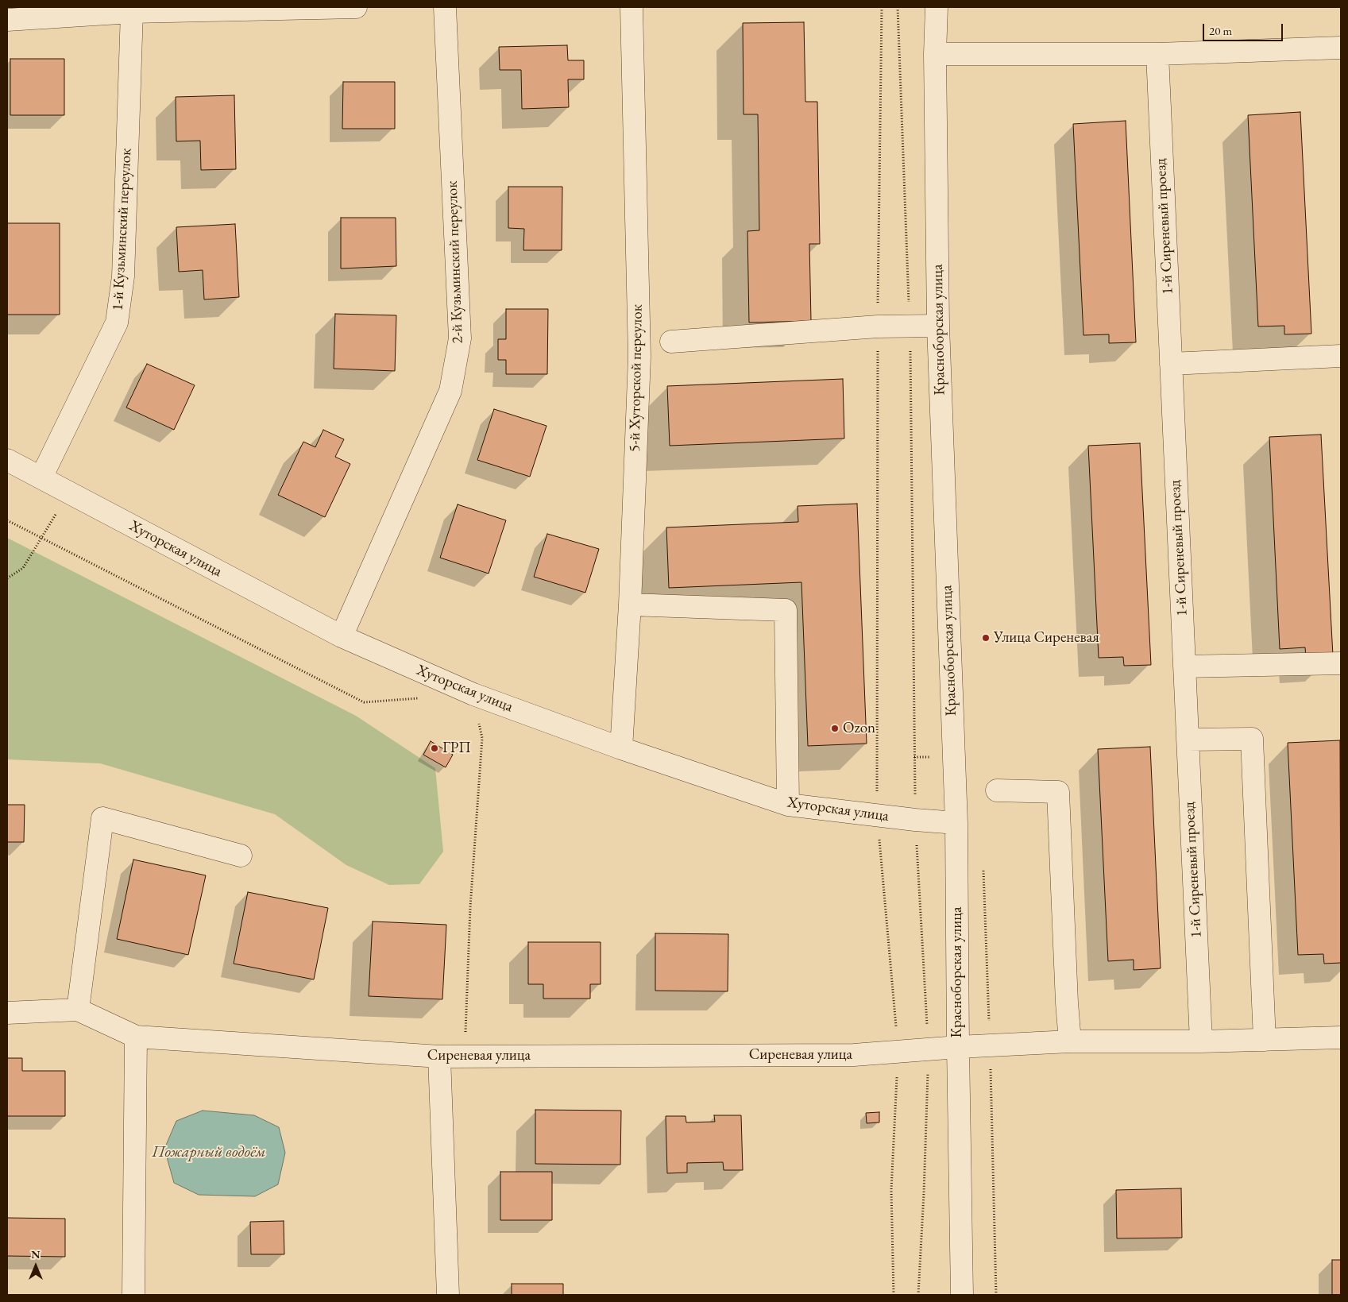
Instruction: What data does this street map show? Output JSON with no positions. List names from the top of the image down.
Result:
{
  "streets": {
    "street": [
      "1-й Сиреневый проезд",
      "1-й Кузьминский переулок",
      "2-й Кузьминский переулок",
      "Красноборская улица",
      "5-й Хуторской переулок",
      "Хуторская улица",
      "Сиреневая улица"
    ]
  },
  "crossings": [
    ["1-й Сиреневый проезд", "Сиреневая улица"],
    ["1-й Кузьминский переулок", "Хуторская улица"],
    ["2-й Кузьминский переулок", "Хуторская улица"],
    ["Красноборская улица", "Хуторская улица"],
    ["Красноборская улица", "Сиреневая улица"],
    ["5-й Хуторской переулок", "Хуторская улица"]
  ],
  "water": ["Пожарный водоём"],
  "places": ["Улица Сиреневая", "Ozon", "ГРП"],
  "scale_bar": "20 m",
  "north": "top"
}
